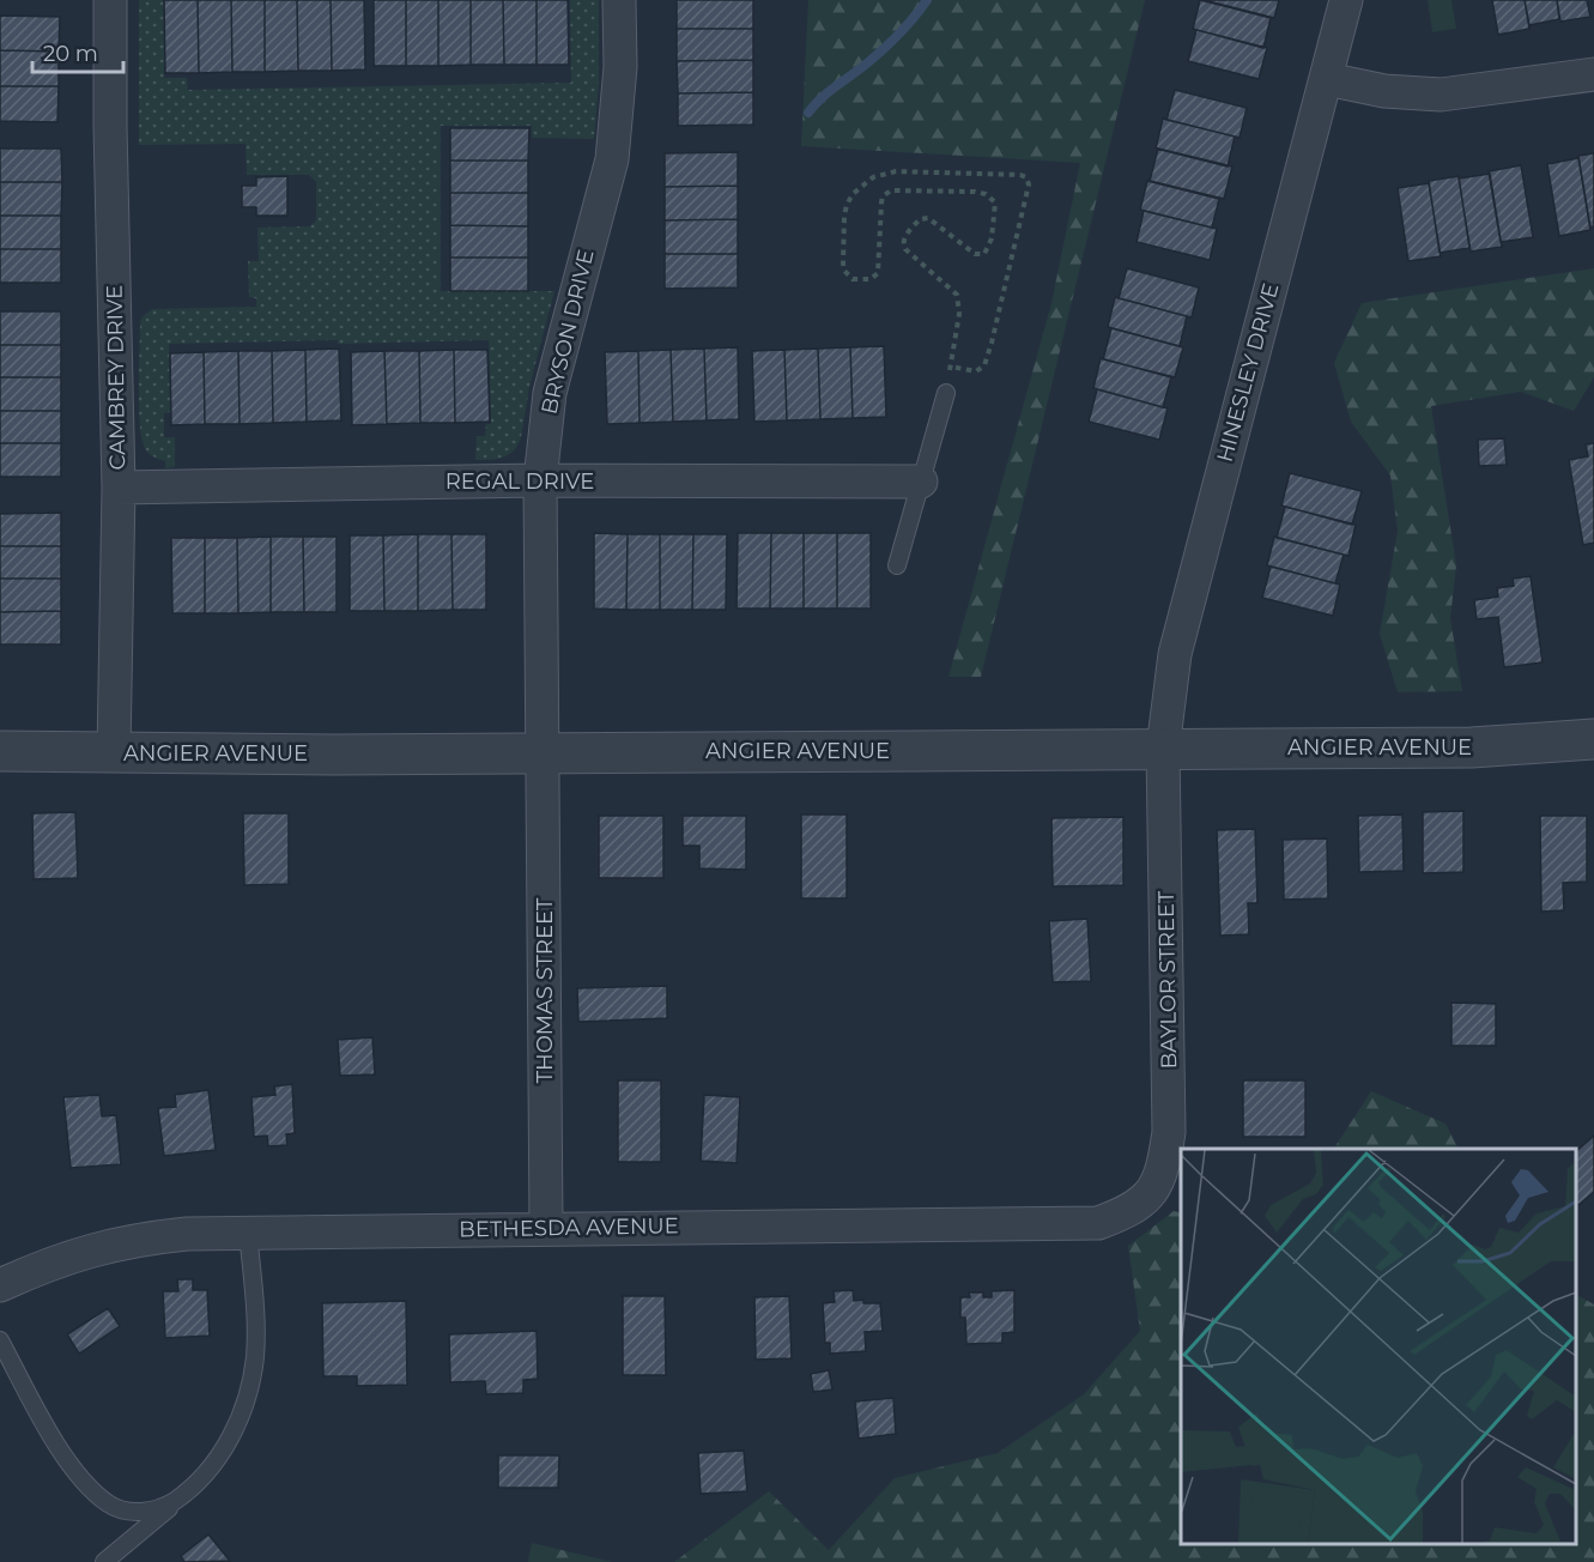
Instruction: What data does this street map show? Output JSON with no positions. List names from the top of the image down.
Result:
{
  "streets": {
    "street": [
      "BRYSON DRIVE",
      "HINESLEY DRIVE",
      "CAMBREY DRIVE",
      "REGAL DRIVE",
      "ANGIER AVENUE",
      "BAYLOR STREET",
      "THOMAS STREET",
      "BETHESDA AVENUE"
    ]
  },
  "crossings": [
    ["BRYSON DRIVE", "REGAL DRIVE"],
    ["BRYSON DRIVE", "ANGIER AVENUE"],
    ["BRYSON DRIVE", "THOMAS STREET"],
    ["HINESLEY DRIVE", "ANGIER AVENUE"],
    ["HINESLEY DRIVE", "BAYLOR STREET"],
    ["CAMBREY DRIVE", "REGAL DRIVE"],
    ["CAMBREY DRIVE", "ANGIER AVENUE"],
    ["ANGIER AVENUE", "BAYLOR STREET"],
    ["ANGIER AVENUE", "THOMAS STREET"],
    ["BAYLOR STREET", "BETHESDA AVENUE"],
    ["THOMAS STREET", "BETHESDA AVENUE"]
  ],
  "scale_bar": "20 m"
}
